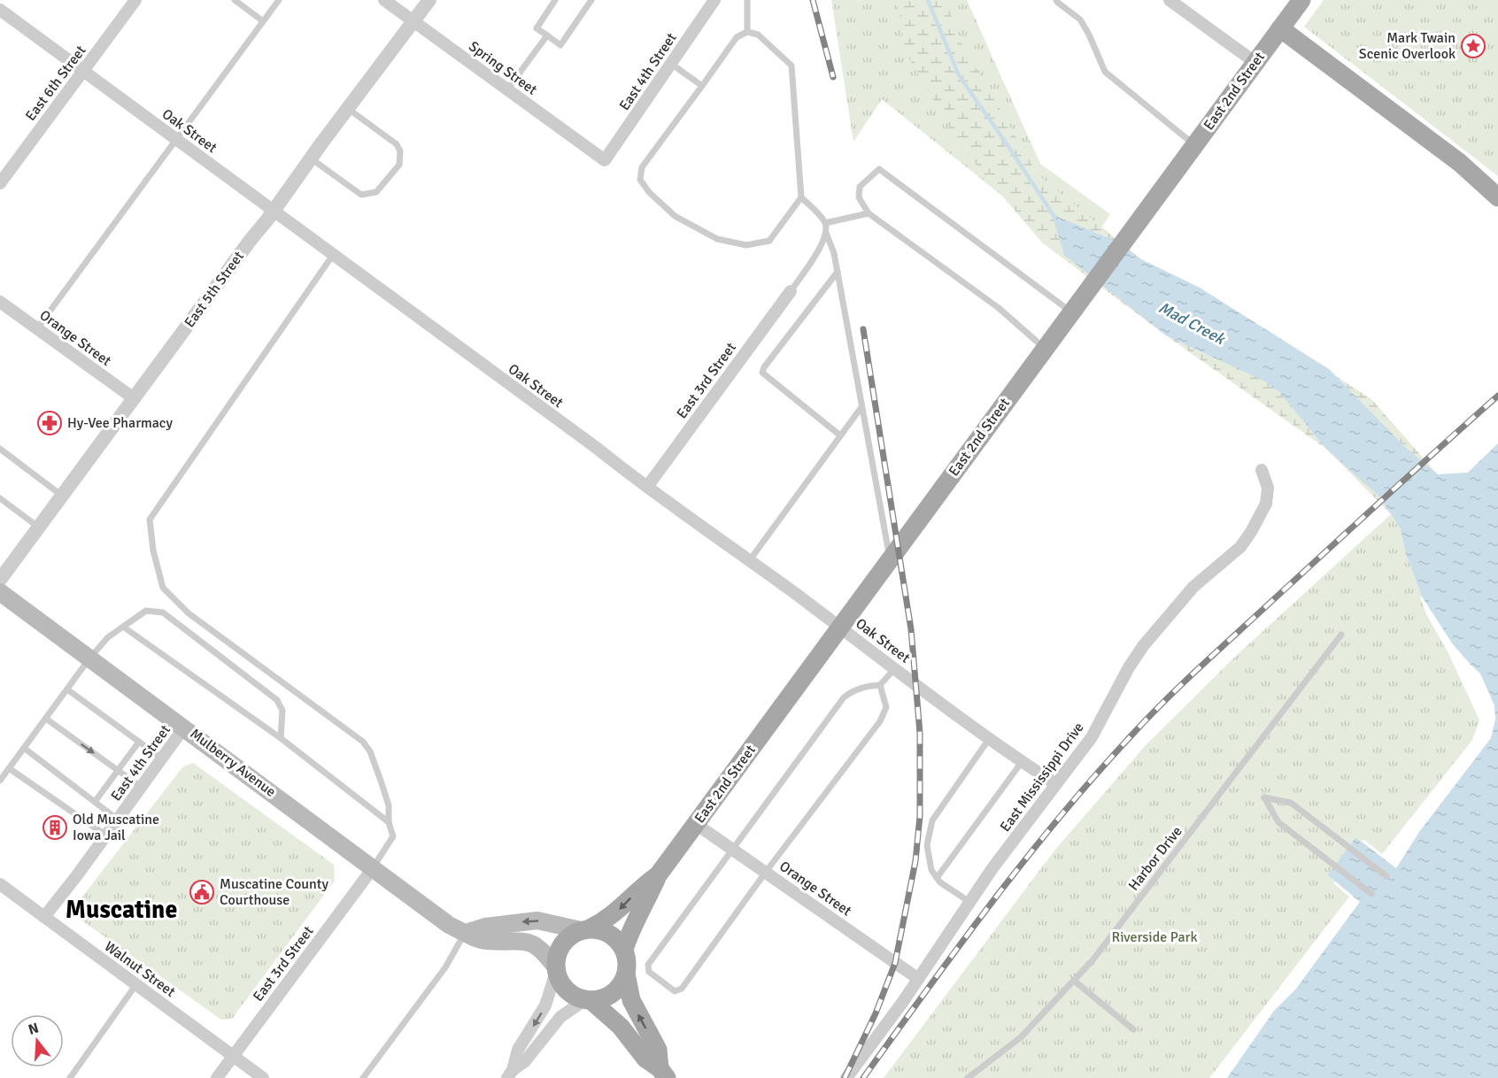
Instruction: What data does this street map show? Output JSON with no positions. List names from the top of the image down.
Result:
{
  "streets": {
    "main road": ["East 2nd Street", "Mulberry Avenue"],
    "street": [
      "Spring Street",
      "East 4th Street",
      "East 6th Street",
      "Oak Street",
      "East 5th Street",
      "Orange Street",
      "East 3rd Street",
      "East Mississippi Drive",
      "Walnut Street"
    ],
    "lane": ["Harbor Drive"]
  },
  "crossings": [
    ["Spring Street", "East 4th Street"],
    ["Spring Street", "East 5th Street"],
    ["East 4th Street", "Mulberry Avenue"],
    ["East 4th Street", "Walnut Street"],
    ["East 6th Street", "Oak Street"],
    ["East 2nd Street", "Oak Street"],
    ["East 2nd Street", "Orange Street"],
    ["East 2nd Street", "Mulberry Avenue"],
    ["Oak Street", "East 5th Street"],
    ["Oak Street", "East 3rd Street"],
    ["Oak Street", "East Mississippi Drive"],
    ["East 5th Street", "Orange Street"],
    ["Orange Street", "East Mississippi Drive"],
    ["East 3rd Street", "Mulberry Avenue"],
    ["East 3rd Street", "Walnut Street"]
  ],
  "districts": ["Muscatine"],
  "water": ["Mad Creek"],
  "parks": ["Riverside Park"],
  "places": {
    "place": ["Mark Twain Scenic Overlook"],
    "pharmacy": ["Hy-Vee Pharmacy"],
    "building": ["Old Muscatine Iowa Jail"],
    "public building": ["Muscatine County Courthouse"]
  },
  "north": "top"
}
